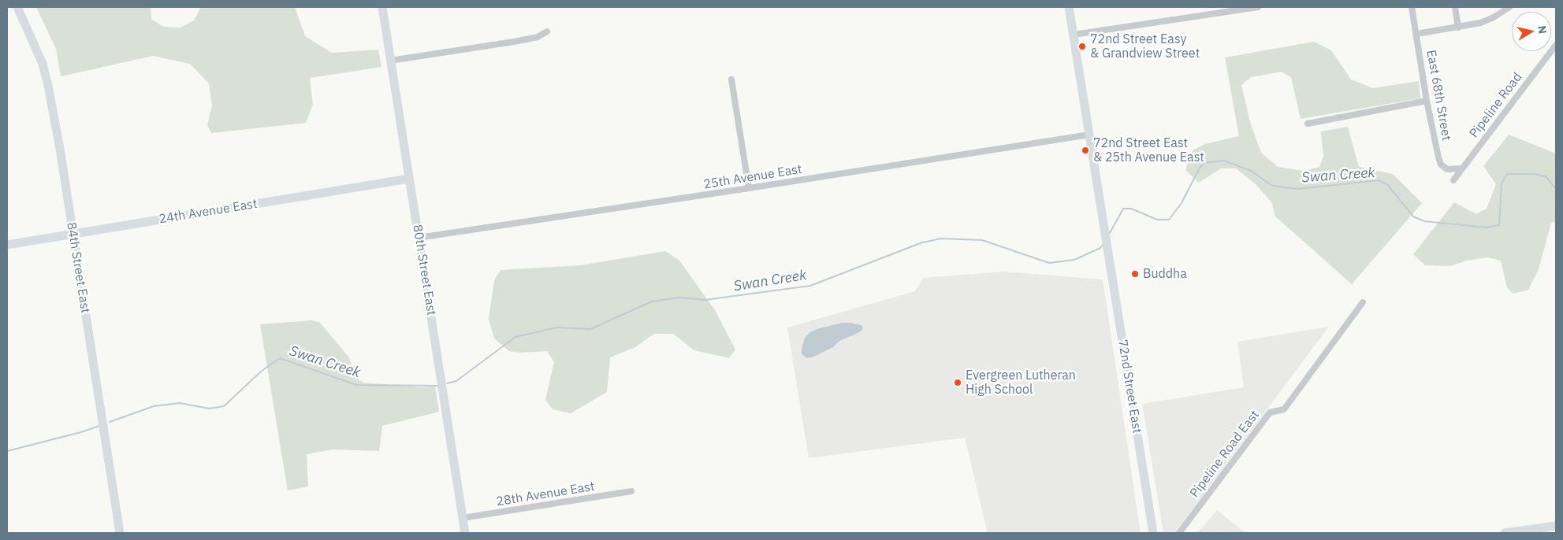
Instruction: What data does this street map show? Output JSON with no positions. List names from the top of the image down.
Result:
{
  "streets": {
    "street": [
      "East 68th Street",
      "Pipeline Road",
      "25th Avenue East",
      "24th Avenue East",
      "84th Street East",
      "80th Street East",
      "72nd Street East",
      "Pipeline Road East",
      "28th Avenue East"
    ]
  },
  "crossings": [
    ["East 68th Street", "Pipeline Road"],
    ["25th Avenue East", "80th Street East"],
    ["25th Avenue East", "72nd Street East"],
    ["24th Avenue East", "84th Street East"],
    ["24th Avenue East", "80th Street East"],
    ["80th Street East", "28th Avenue East"]
  ],
  "water": ["Swan Creek"],
  "places": [
    "72nd Street Easy & Grandview Street",
    "72nd Street East & 25th Avenue East",
    "Buddha",
    "Evergreen Lutheran High School"
  ],
  "north": "right"
}
